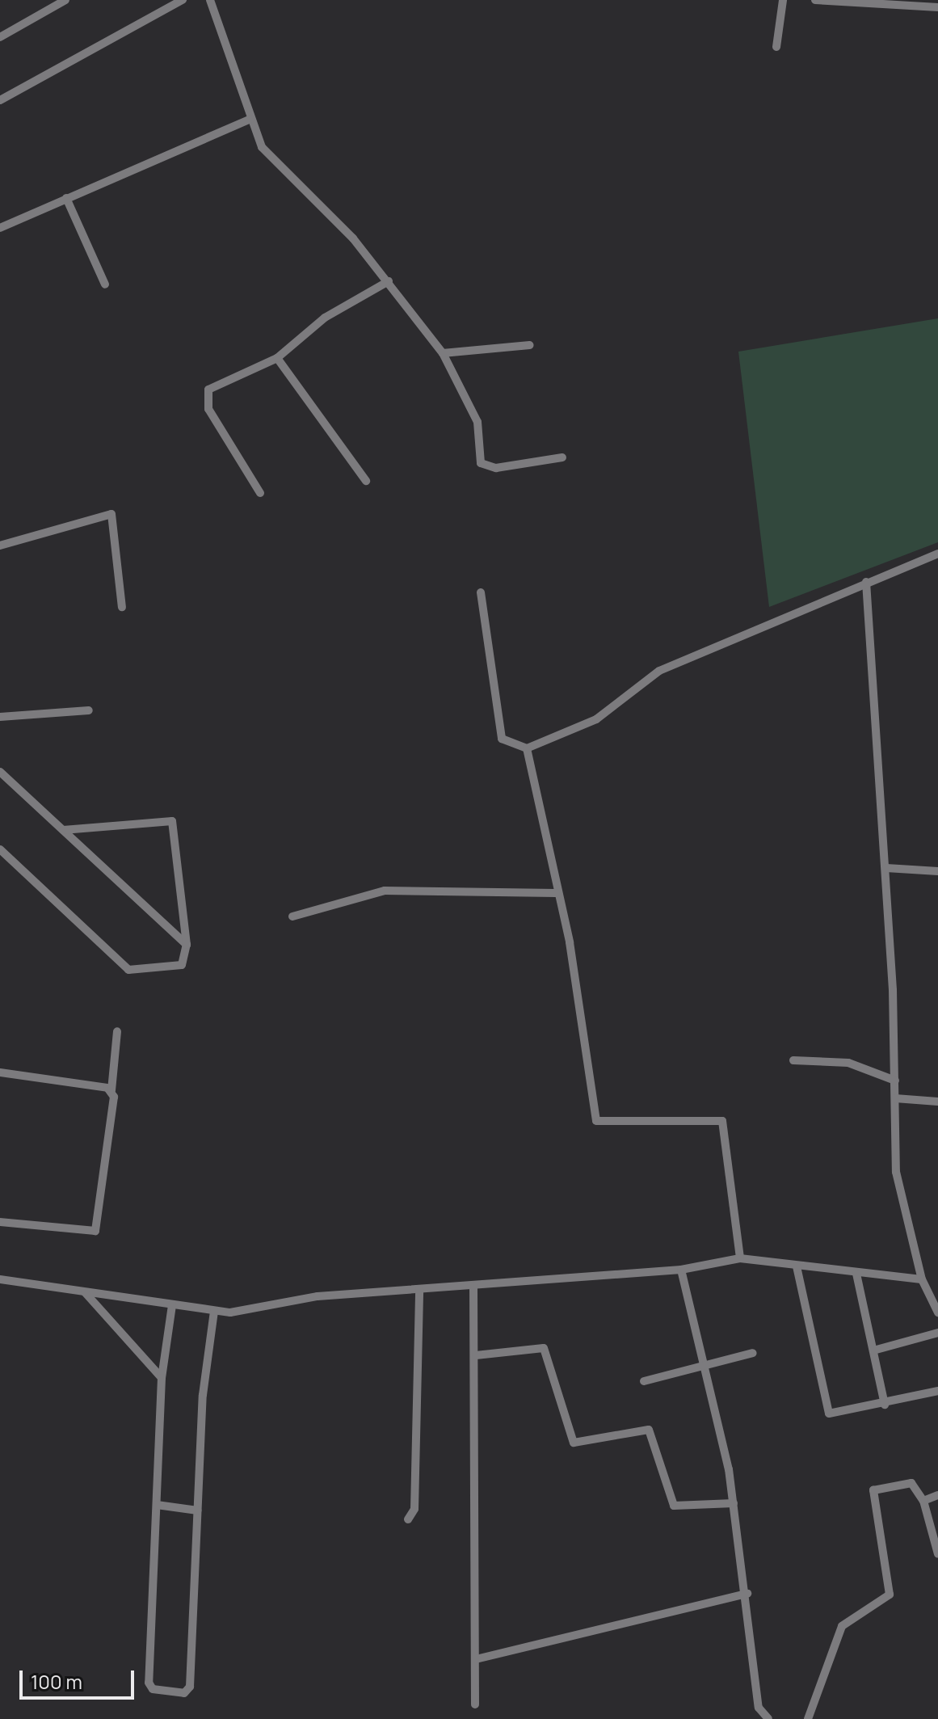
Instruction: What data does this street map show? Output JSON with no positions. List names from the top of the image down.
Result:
{
  "scale_bar": "100 m"
}
